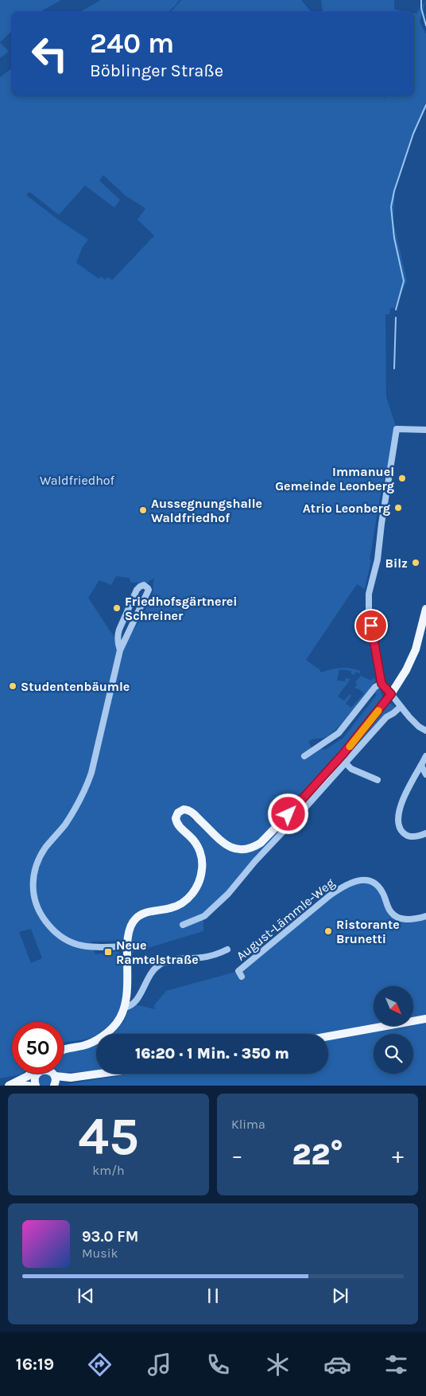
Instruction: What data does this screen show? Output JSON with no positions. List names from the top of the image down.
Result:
{
  "streets": {
    "street": ["August-Lämmle-Weg"]
  },
  "parks": ["Waldfriedhof"],
  "places": {
    "other": [
      "Immanuel Gemeinde Leonberg",
      "Atrio Leonberg",
      "Aussegnungshalle Waldfriedhof",
      "Bilz",
      "Friedhofsgärtnerei Schreiner",
      "Studentenbäumle",
      "Ristorante Brunetti"
    ],
    "transit": ["Neue Ramtelstraße"]
  },
  "north": "bottom right",
  "page": {
    "turn": ["240 m", "Böblinger Straße"],
    "limit": "50",
    "trip": "16:20 · 1 Min. · 350 m",
    "tile": [
      ["45", "km/h"],
      "Klima"
    ],
    "heat": ["−", "22°", "+"],
    "song": ["93.0 FM", "Musik"],
    "tabs": "16:19"
  }
}
